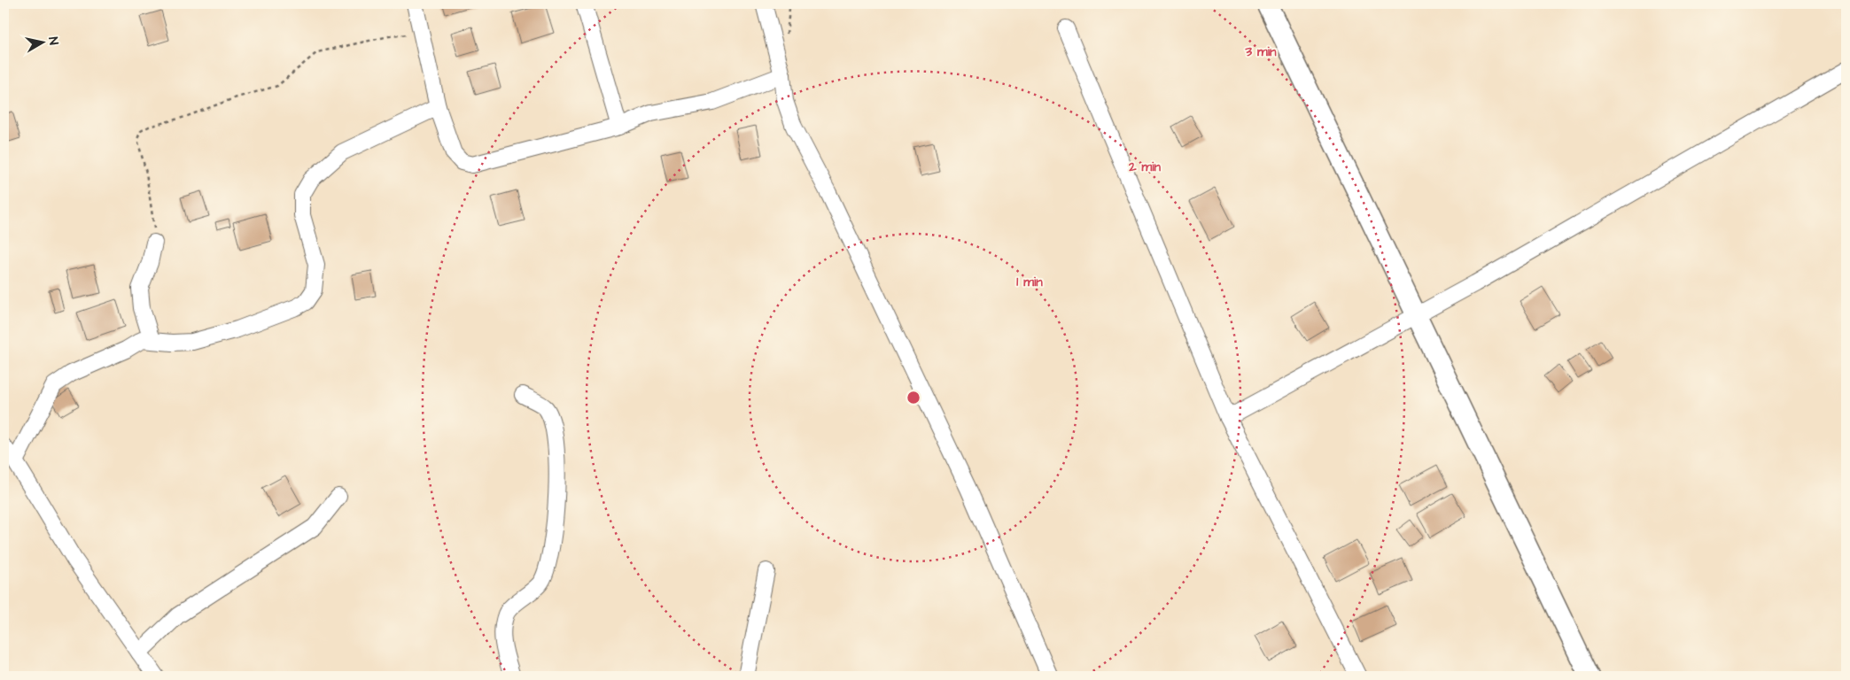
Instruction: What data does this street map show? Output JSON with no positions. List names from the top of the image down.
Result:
{
  "north": "right",
  "rings": ["3 min", "2 min", "1 min"]
}
